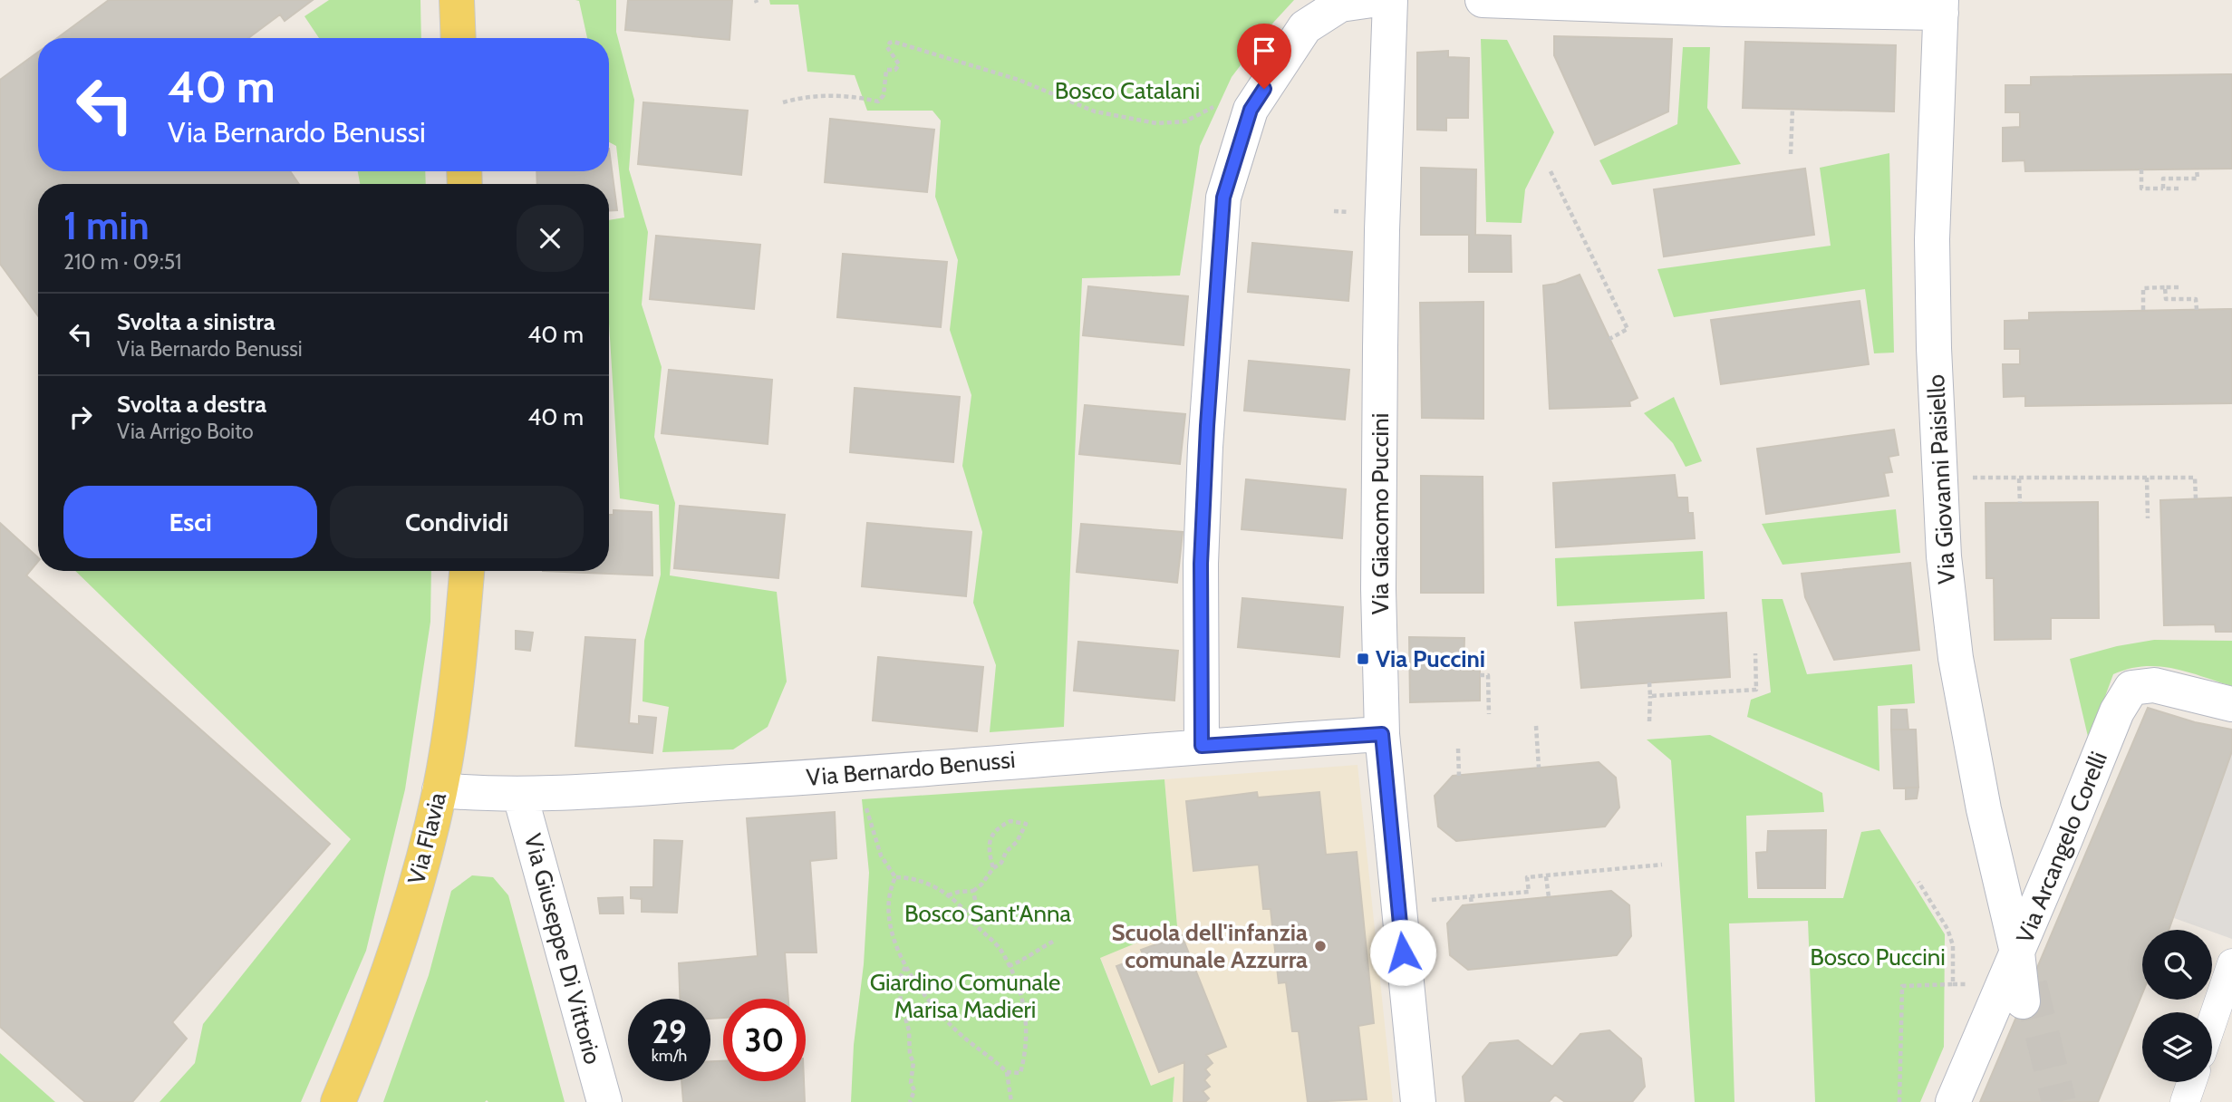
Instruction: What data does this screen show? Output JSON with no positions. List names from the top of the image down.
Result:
{
  "streets": {
    "main road": ["Via Flavia"],
    "street": [
      "Via Giovanni Paisiello",
      "Via Giacomo Puccini",
      "Via Bernardo Benussi",
      "Via Arcangelo Corelli",
      "Via Giuseppe Di Vittorio"
    ]
  },
  "crossings": [
    ["Via Giovanni Paisiello", "Via Arcangelo Corelli"],
    ["Via Giacomo Puccini", "Via Bernardo Benussi"],
    ["Via Bernardo Benussi", "Via Flavia"],
    ["Via Bernardo Benussi", "Via Giuseppe Di Vittorio"]
  ],
  "parks": [
    "Bosco Catalani",
    "Bosco Sant'Anna",
    "Bosco Puccini",
    "Giardino Comunale Marisa Madieri"
  ],
  "places": {
    "transit": ["Via Puccini"],
    "other": ["Scuola dell'infanzia comunale Azzurra"]
  },
  "page": {
    "turn": ["40 m", "Via Bernardo Benussi"],
    "heading": ["1 min", "210 m · 09:51"],
    "list": [
      {
        "name": "Svolta a sinistra",
        "note": "Via Bernardo Benussi",
        "value": "40 m"
      },
      {
        "name": "Svolta a destra",
        "note": "Via Arrigo Boito",
        "value": "40 m"
      }
    ],
    "buttons": ["Esci", "Condividi"],
    "speed": "29 km/h",
    "limit": "30"
  }
}
